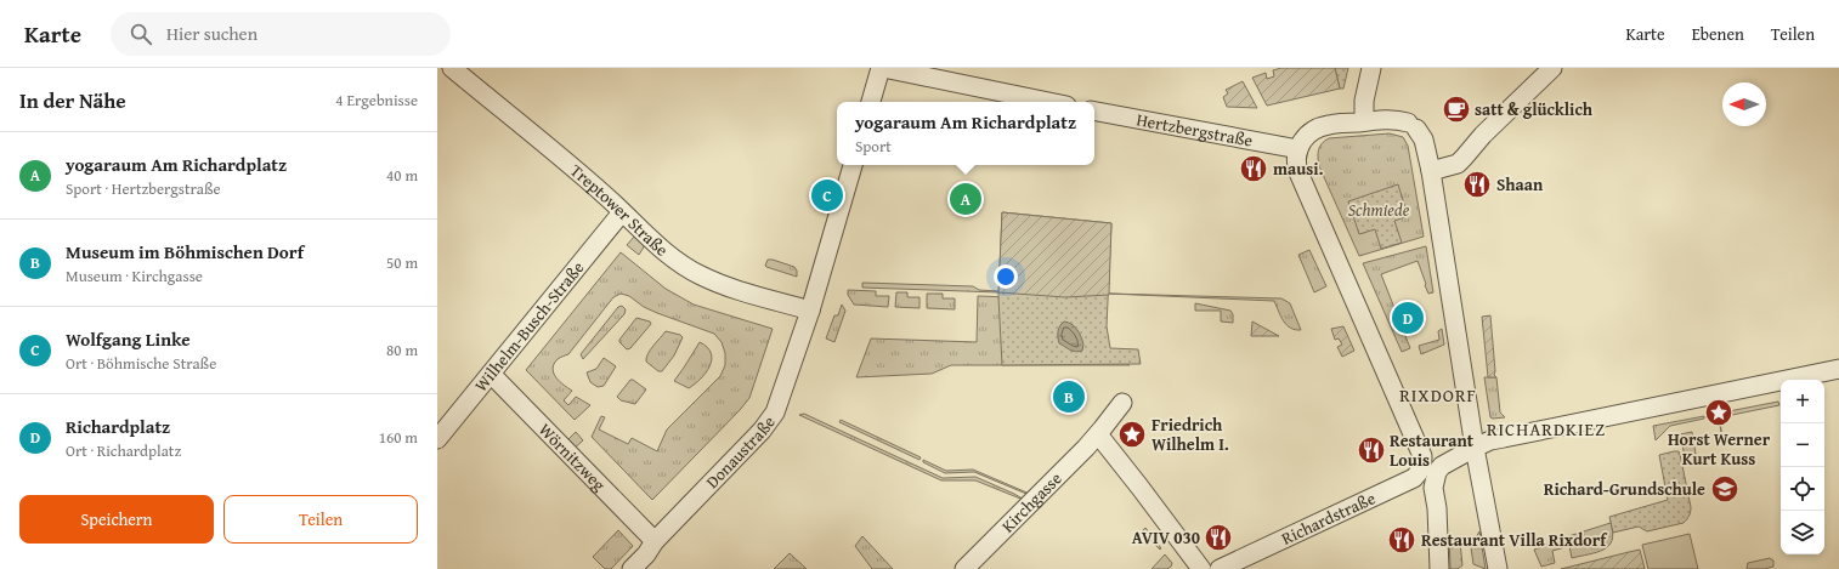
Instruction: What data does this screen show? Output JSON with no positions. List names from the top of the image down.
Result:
{
  "streets": {
    "street": [
      "Hertzbergstraße",
      "Treptower Straße",
      "Wilhelm-Busch-Straße",
      "Donaustraße",
      "Wörnitzweg",
      "Kirchgasse",
      "Richardstraße"
    ]
  },
  "crossings": [
    ["Hertzbergstraße", "Richardstraße"],
    ["Treptower Straße", "Wilhelm-Busch-Straße"],
    ["Treptower Straße", "Donaustraße"],
    ["Wilhelm-Busch-Straße", "Wörnitzweg"],
    ["Donaustraße", "Wörnitzweg"]
  ],
  "districts": ["RIXDORF", "RICHARDKIEZ"],
  "parks": ["Schmiede"],
  "places": {
    "cafe": ["satt & glücklich"],
    "restaurant": [
      "mausi.",
      "Shaan",
      "Restaurant Louis",
      "AVIV 030",
      "Restaurant Villa Rixdorf"
    ],
    "place": ["Horst Werner Kurt Kuss", "Friedrich Wilhelm I."],
    "school or university": ["Richard-Grundschule"]
  },
  "north": "left",
  "page": {
    "header": "Karte",
    "search": "Hier suchen",
    "nav": ["Karte", "Ebenen", "Teilen"],
    "heading": ["In der Nähe", "4 Ergebnisse"],
    "popup": ["yogaraum Am Richardplatz", "Sport"],
    "list": [
      {
        "mark": "A",
        "name": "yogaraum Am Richardplatz",
        "note": "Sport · Hertzbergstraße",
        "value": "40 m"
      },
      {
        "mark": "B",
        "name": "Museum im Böhmischen Dorf",
        "note": "Museum · Kirchgasse",
        "value": "50 m"
      },
      {
        "mark": "C",
        "name": "Wolfgang Linke",
        "note": "Ort · Böhmische Straße",
        "value": "80 m"
      },
      {
        "mark": "D",
        "name": "Richardplatz",
        "note": "Ort · Richardplatz",
        "value": "160 m"
      }
    ],
    "pins": [
      "C",
      "A",
      "D",
      "B"
    ],
    "map_buttons": ["+", "−"],
    "buttons": ["Speichern", "Teilen"]
  }
}
